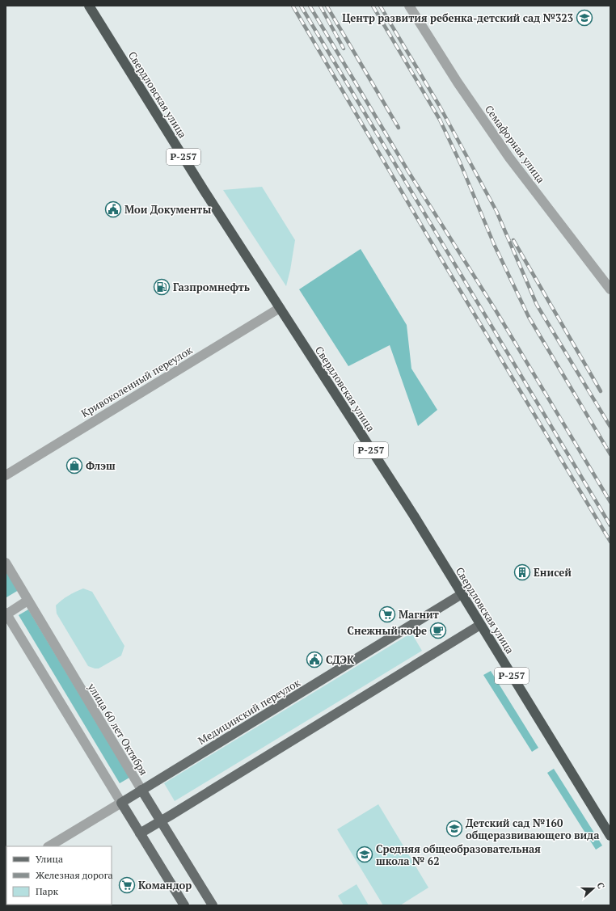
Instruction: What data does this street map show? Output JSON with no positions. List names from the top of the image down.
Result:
{
  "streets": {
    "highway": ["Свердловская улица", "Р-257"],
    "main road": ["Медицинский переулок", "улица 60 лет Октября"],
    "street": ["Семафорная улица", "Кривоколенный переулок"]
  },
  "crossings": [
    ["Свердловская улица", "Кривоколенный переулок"],
    ["Свердловская улица", "Медицинский переулок"],
    ["Медицинский переулок", "улица 60 лет Октября"]
  ],
  "places": {
    "school or university": ["Центр развития ребенка-детский сад №323", "Детский сад №160 общеразвивающего вида", "Средняя общеобразовательная школа № 62"],
    "public building": ["Мои Документы", "СДЭК"],
    "fuel station": ["Газпромнефть"],
    "shop": ["Флэш"],
    "building": ["Енисей"],
    "supermarket": ["Магнит", "Командор"],
    "cafe": ["Снежный кофе"]
  },
  "legend": ["Улица", "Железная дорога", "Парк"],
  "north": "right"
}
